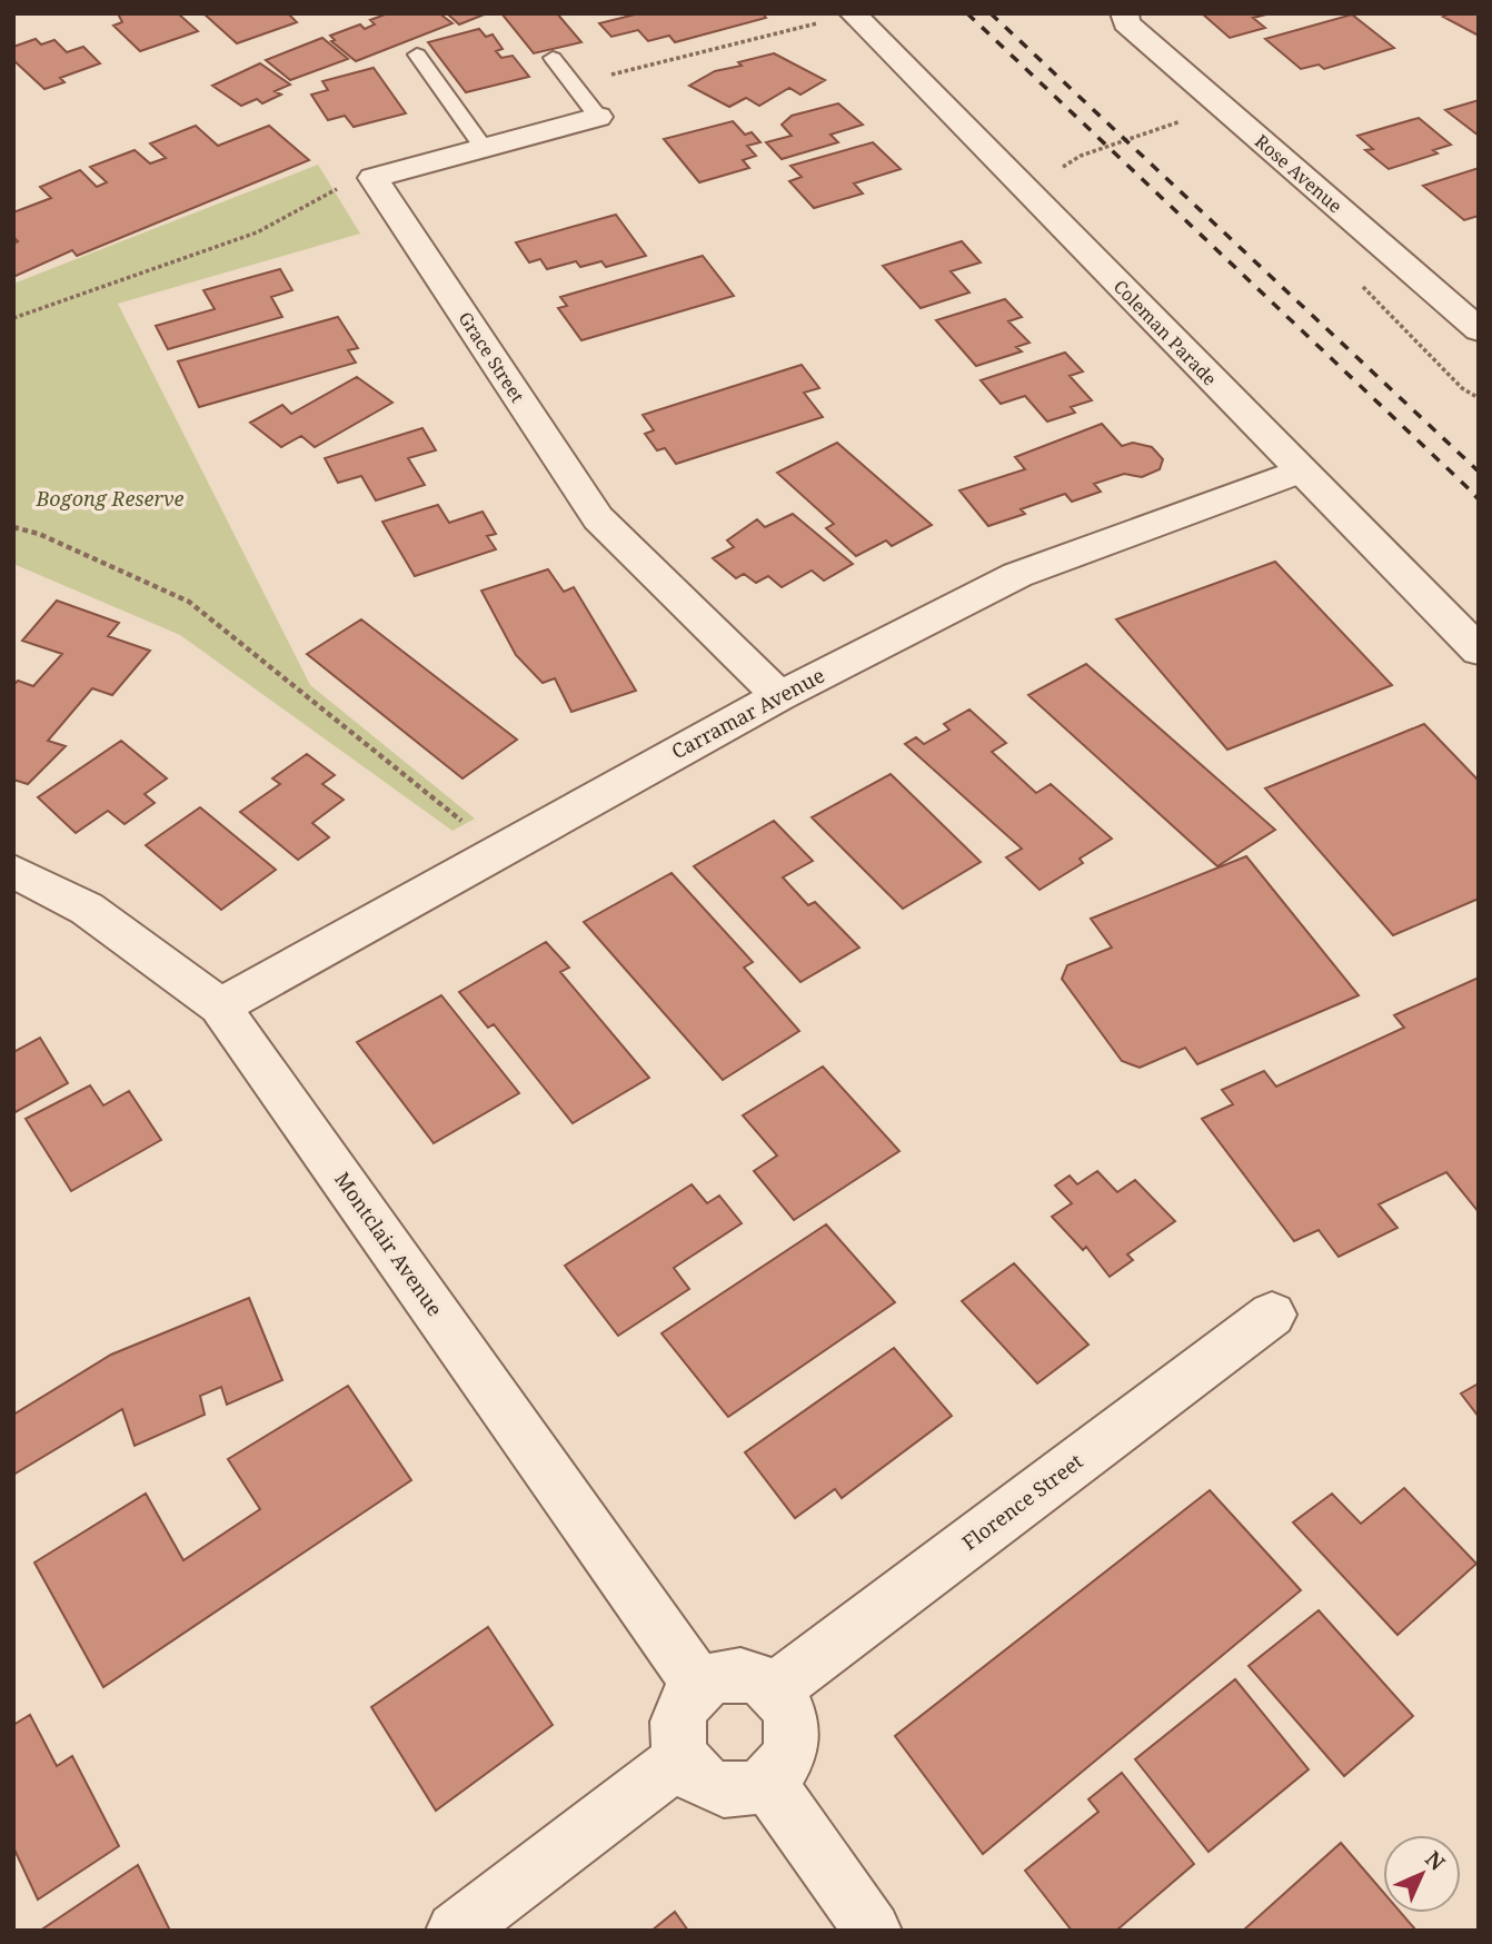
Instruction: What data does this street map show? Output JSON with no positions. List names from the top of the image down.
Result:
{
  "streets": {
    "street": [
      "Rose Avenue",
      "Coleman Parade",
      "Grace Street",
      "Carramar Avenue",
      "Montclair Avenue",
      "Florence Street"
    ]
  },
  "crossings": [
    ["Coleman Parade", "Carramar Avenue"],
    ["Grace Street", "Carramar Avenue"],
    ["Carramar Avenue", "Montclair Avenue"],
    ["Montclair Avenue", "Florence Street"]
  ],
  "parks": ["Bogong Reserve"],
  "north": "top right"
}
